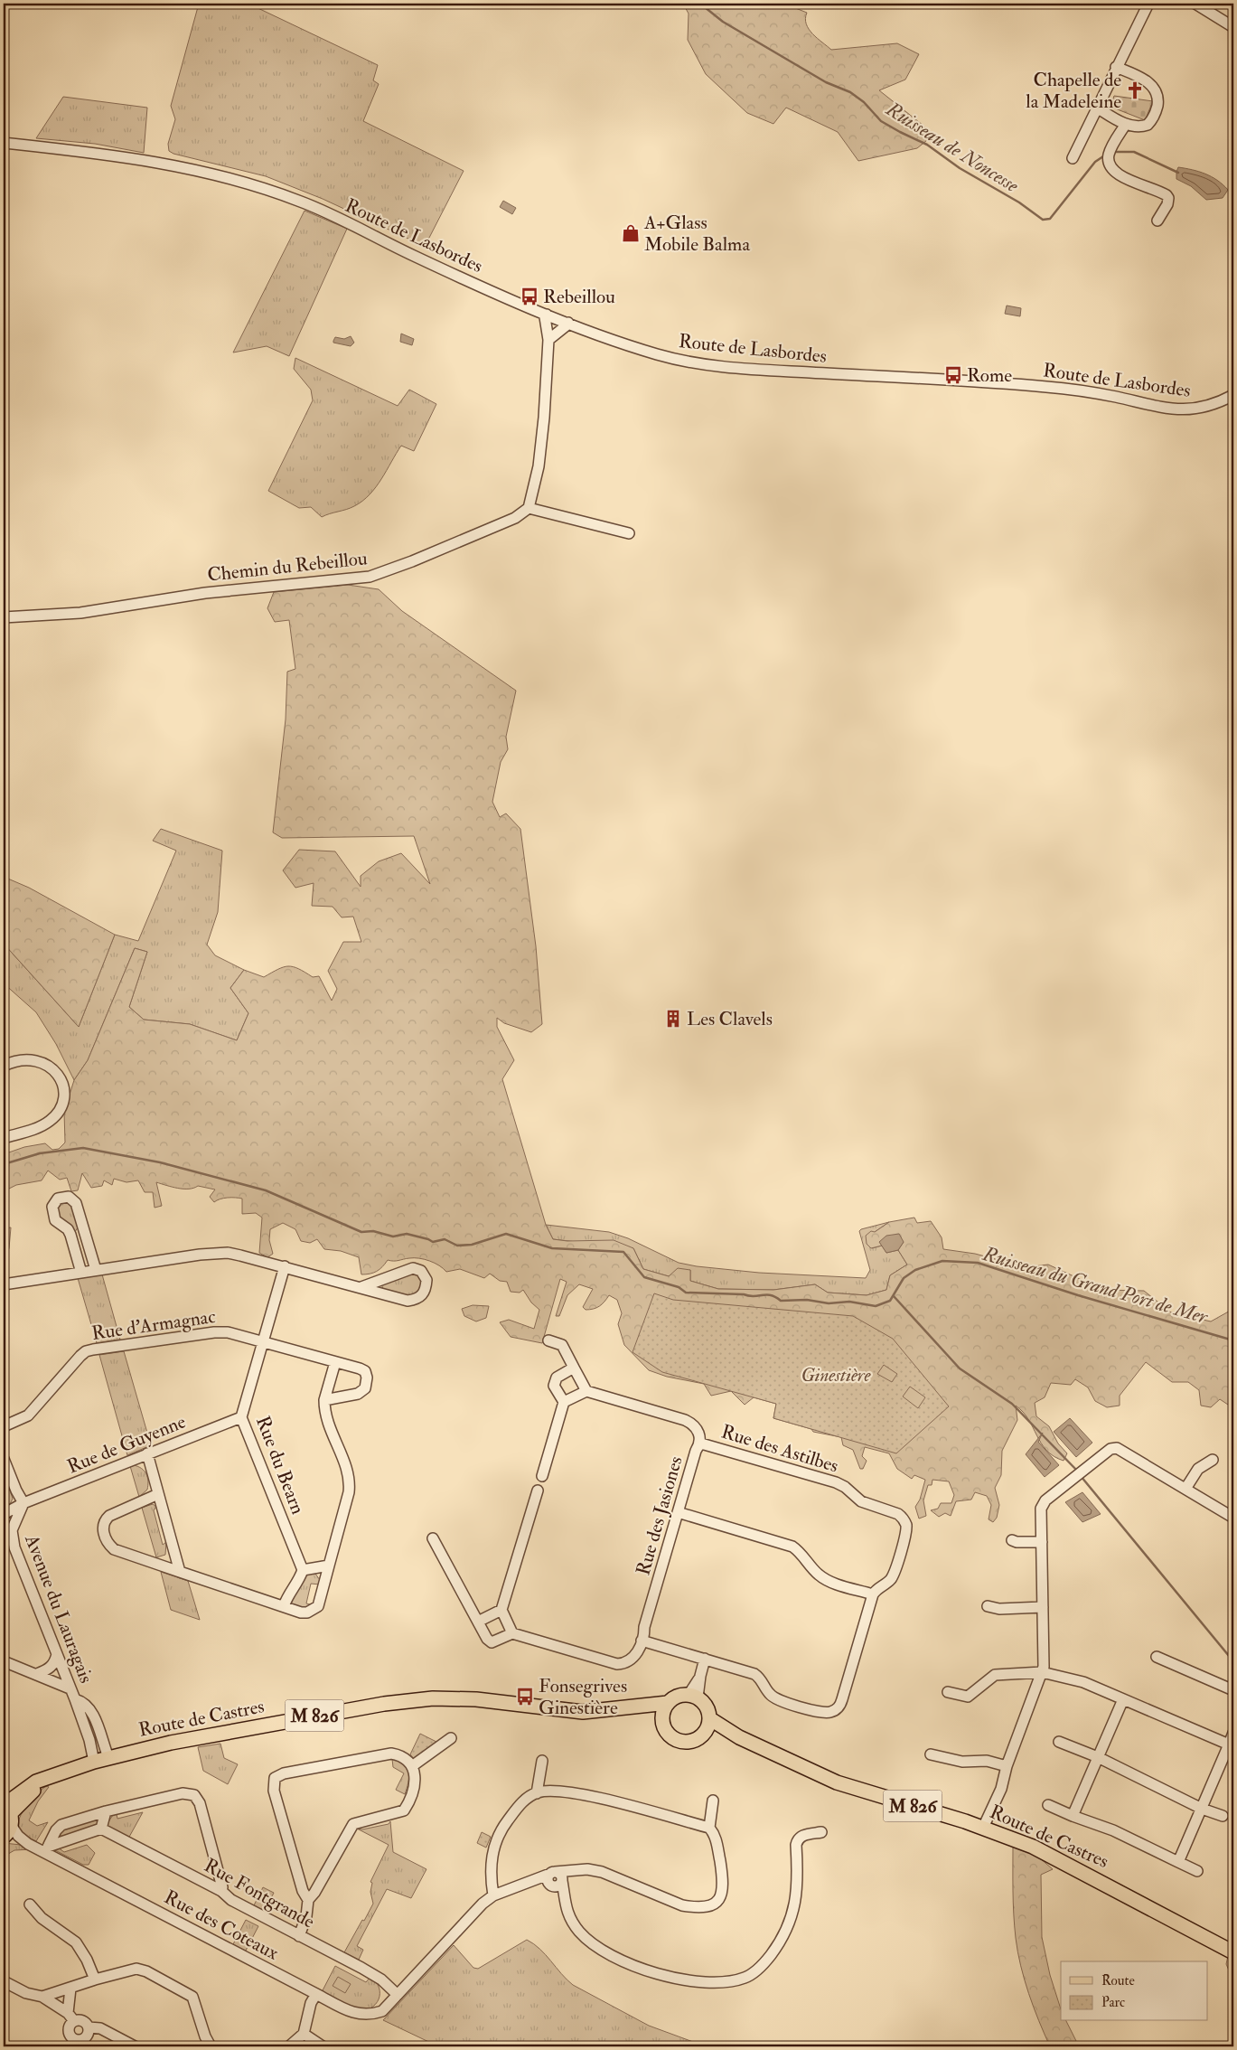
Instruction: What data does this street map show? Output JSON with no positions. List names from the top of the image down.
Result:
{
  "streets": {
    "main road": ["M 826", "Route de Castres"],
    "street": [
      "Route de Lasbordes",
      "Chemin du Rebeillou",
      "Rue d'Armagnac",
      "Rue de Guyenne",
      "Rue des Astilbes",
      "Rue du Bearn",
      "Rue des Jasiones",
      "Avenue du Lauragais",
      "Rue Fontgrande",
      "Rue des Coteaux"
    ]
  },
  "crossings": [
    ["Rue d'Armagnac", "Rue du Bearn"],
    ["Rue de Guyenne", "Rue du Bearn"],
    ["Rue des Astilbes", "Rue des Jasiones"],
    ["Avenue du Lauragais", "Route de Castres"],
    ["M 826", "Route de Castres"],
    ["Route de Castres", "Rue des Coteaux"],
    ["Rue Fontgrande", "Rue des Coteaux"]
  ],
  "water": ["Ruisseau de Noncesse", "Ruisseau du Grand Port de Mer"],
  "parks": ["Ginestière"],
  "places": {
    "church": ["Chapelle de la Madeleine"],
    "shop": ["A+Glass Mobile Balma"],
    "bus stop": ["Rebeillou", "Rome", "Fonsegrives Ginestière"],
    "building": ["Les Clavels"]
  },
  "legend": ["Route", "Parc"]
}
